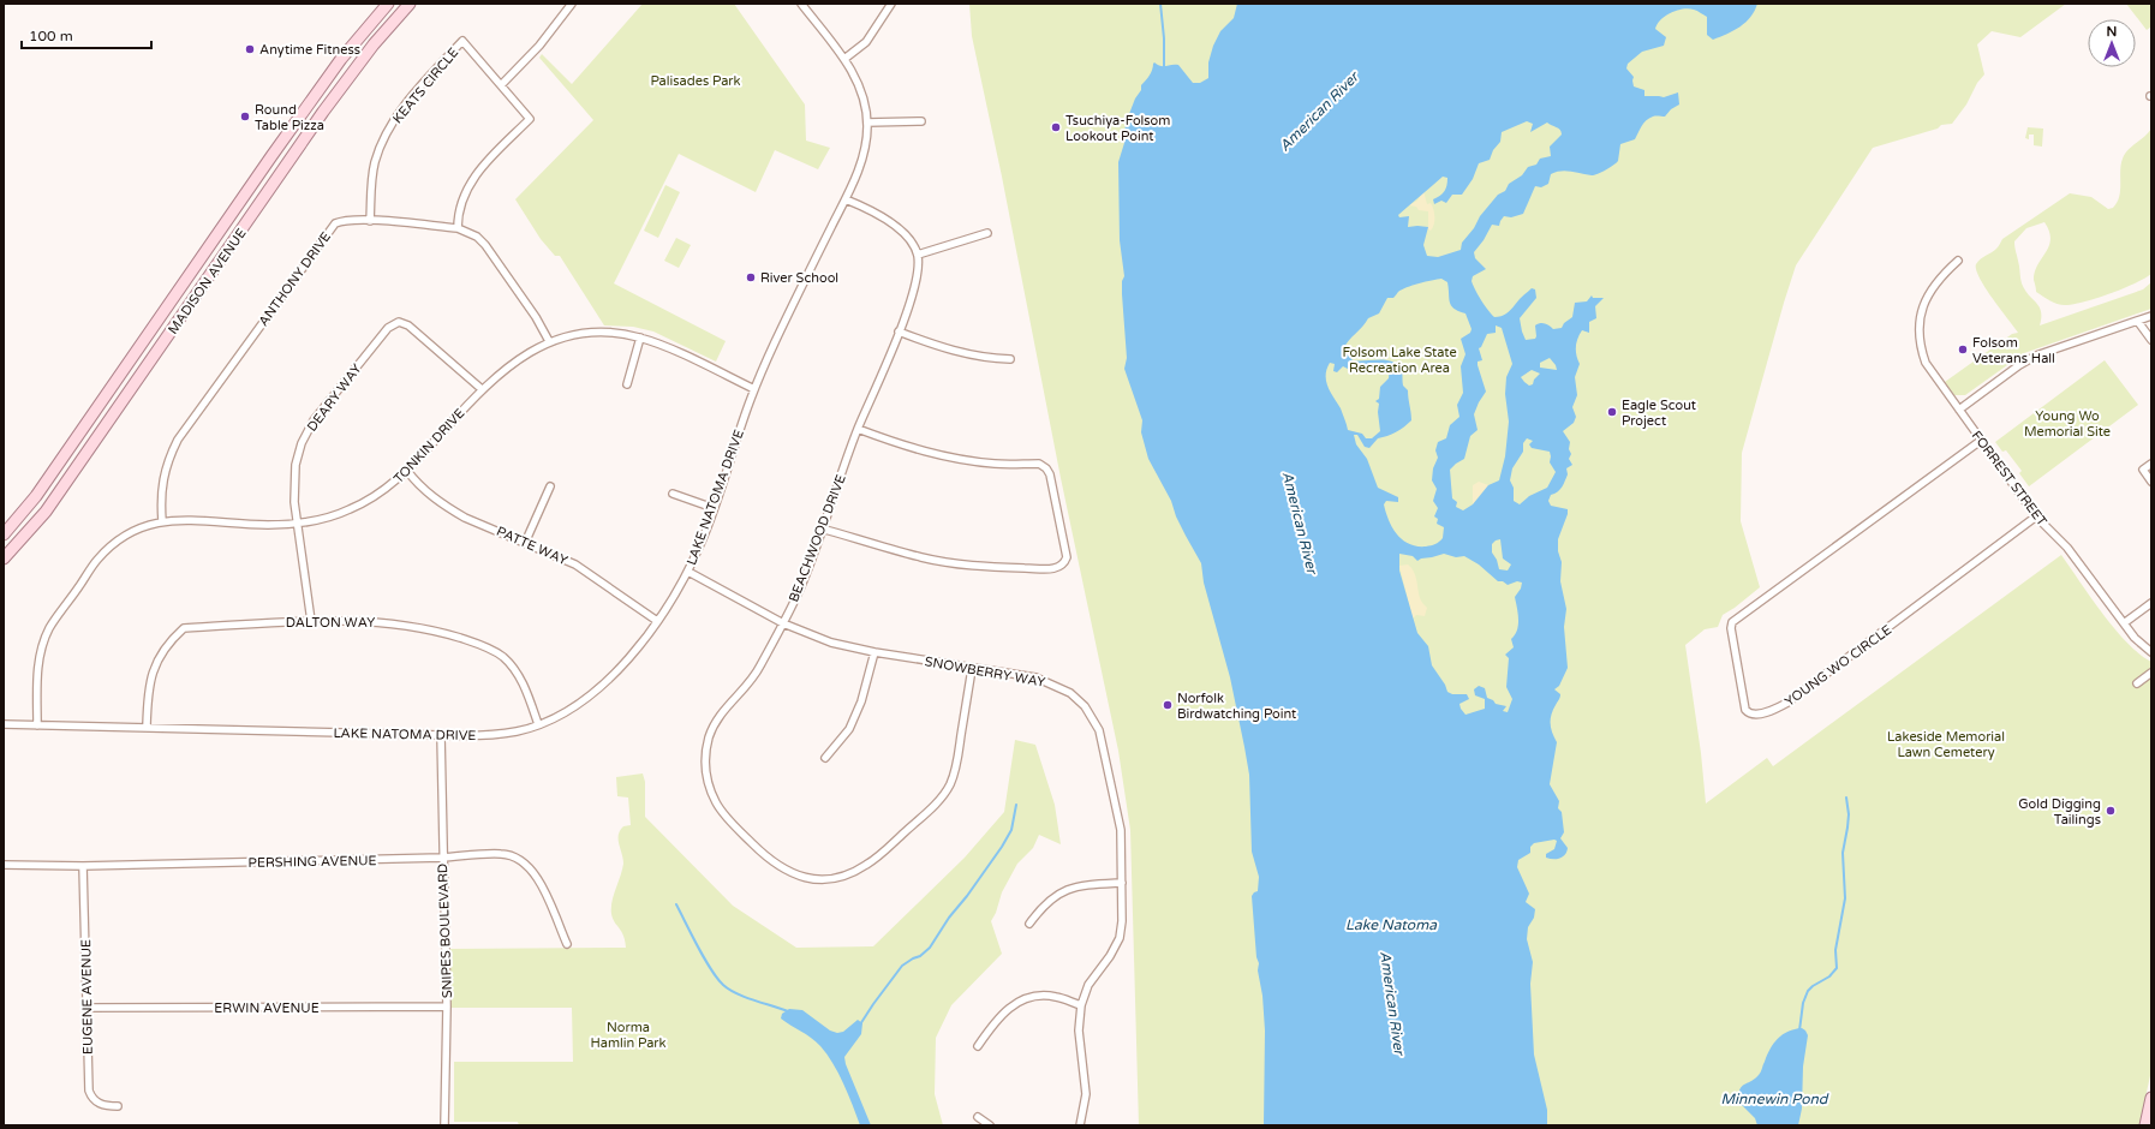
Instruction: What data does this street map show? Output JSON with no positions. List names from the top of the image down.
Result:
{
  "streets": {
    "main road": ["MADISON AVENUE"],
    "street": [
      "KEATS CIRCLE",
      "ANTHONY DRIVE",
      "DEARY WAY",
      "TONKIN DRIVE",
      "FORREST STREET",
      "LAKE NATOMA DRIVE",
      "BEACHWOOD DRIVE",
      "PATTE WAY",
      "DALTON WAY",
      "YOUNG WO CIRCLE",
      "SNOWBERRY WAY",
      "PERSHING AVENUE",
      "SNIPES BOULEVARD",
      "EUGENE AVENUE",
      "ERWIN AVENUE"
    ]
  },
  "crossings": [
    ["KEATS CIRCLE", "ANTHONY DRIVE"],
    ["ANTHONY DRIVE", "TONKIN DRIVE"],
    ["DEARY WAY", "TONKIN DRIVE"],
    ["DEARY WAY", "DALTON WAY"],
    ["TONKIN DRIVE", "LAKE NATOMA DRIVE"],
    ["TONKIN DRIVE", "PATTE WAY"],
    ["FORREST STREET", "YOUNG WO CIRCLE"],
    ["LAKE NATOMA DRIVE", "PATTE WAY"],
    ["LAKE NATOMA DRIVE", "DALTON WAY"],
    ["LAKE NATOMA DRIVE", "SNOWBERRY WAY"],
    ["LAKE NATOMA DRIVE", "SNIPES BOULEVARD"],
    ["BEACHWOOD DRIVE", "SNOWBERRY WAY"],
    ["PERSHING AVENUE", "SNIPES BOULEVARD"],
    ["PERSHING AVENUE", "EUGENE AVENUE"],
    ["SNIPES BOULEVARD", "ERWIN AVENUE"],
    ["EUGENE AVENUE", "ERWIN AVENUE"]
  ],
  "water": ["American River", "Lake Natoma", "Minnewin Pond"],
  "parks": [
    "Palisades Park",
    "Folsom Lake State Recreation Area",
    "Young Wo Memorial Site",
    "Lakeside Memorial Lawn Cemetery",
    "Norma Hamlin Park"
  ],
  "places": [
    "Anytime Fitness",
    "Round Table Pizza",
    "Tsuchiya-Folsom Lookout Point",
    "River School",
    "Folsom Veterans Hall",
    "Eagle Scout Project",
    "Norfolk Birdwatching Point",
    "Gold Digging Tailings"
  ],
  "scale_bar": "100 m",
  "north": "top"
}
